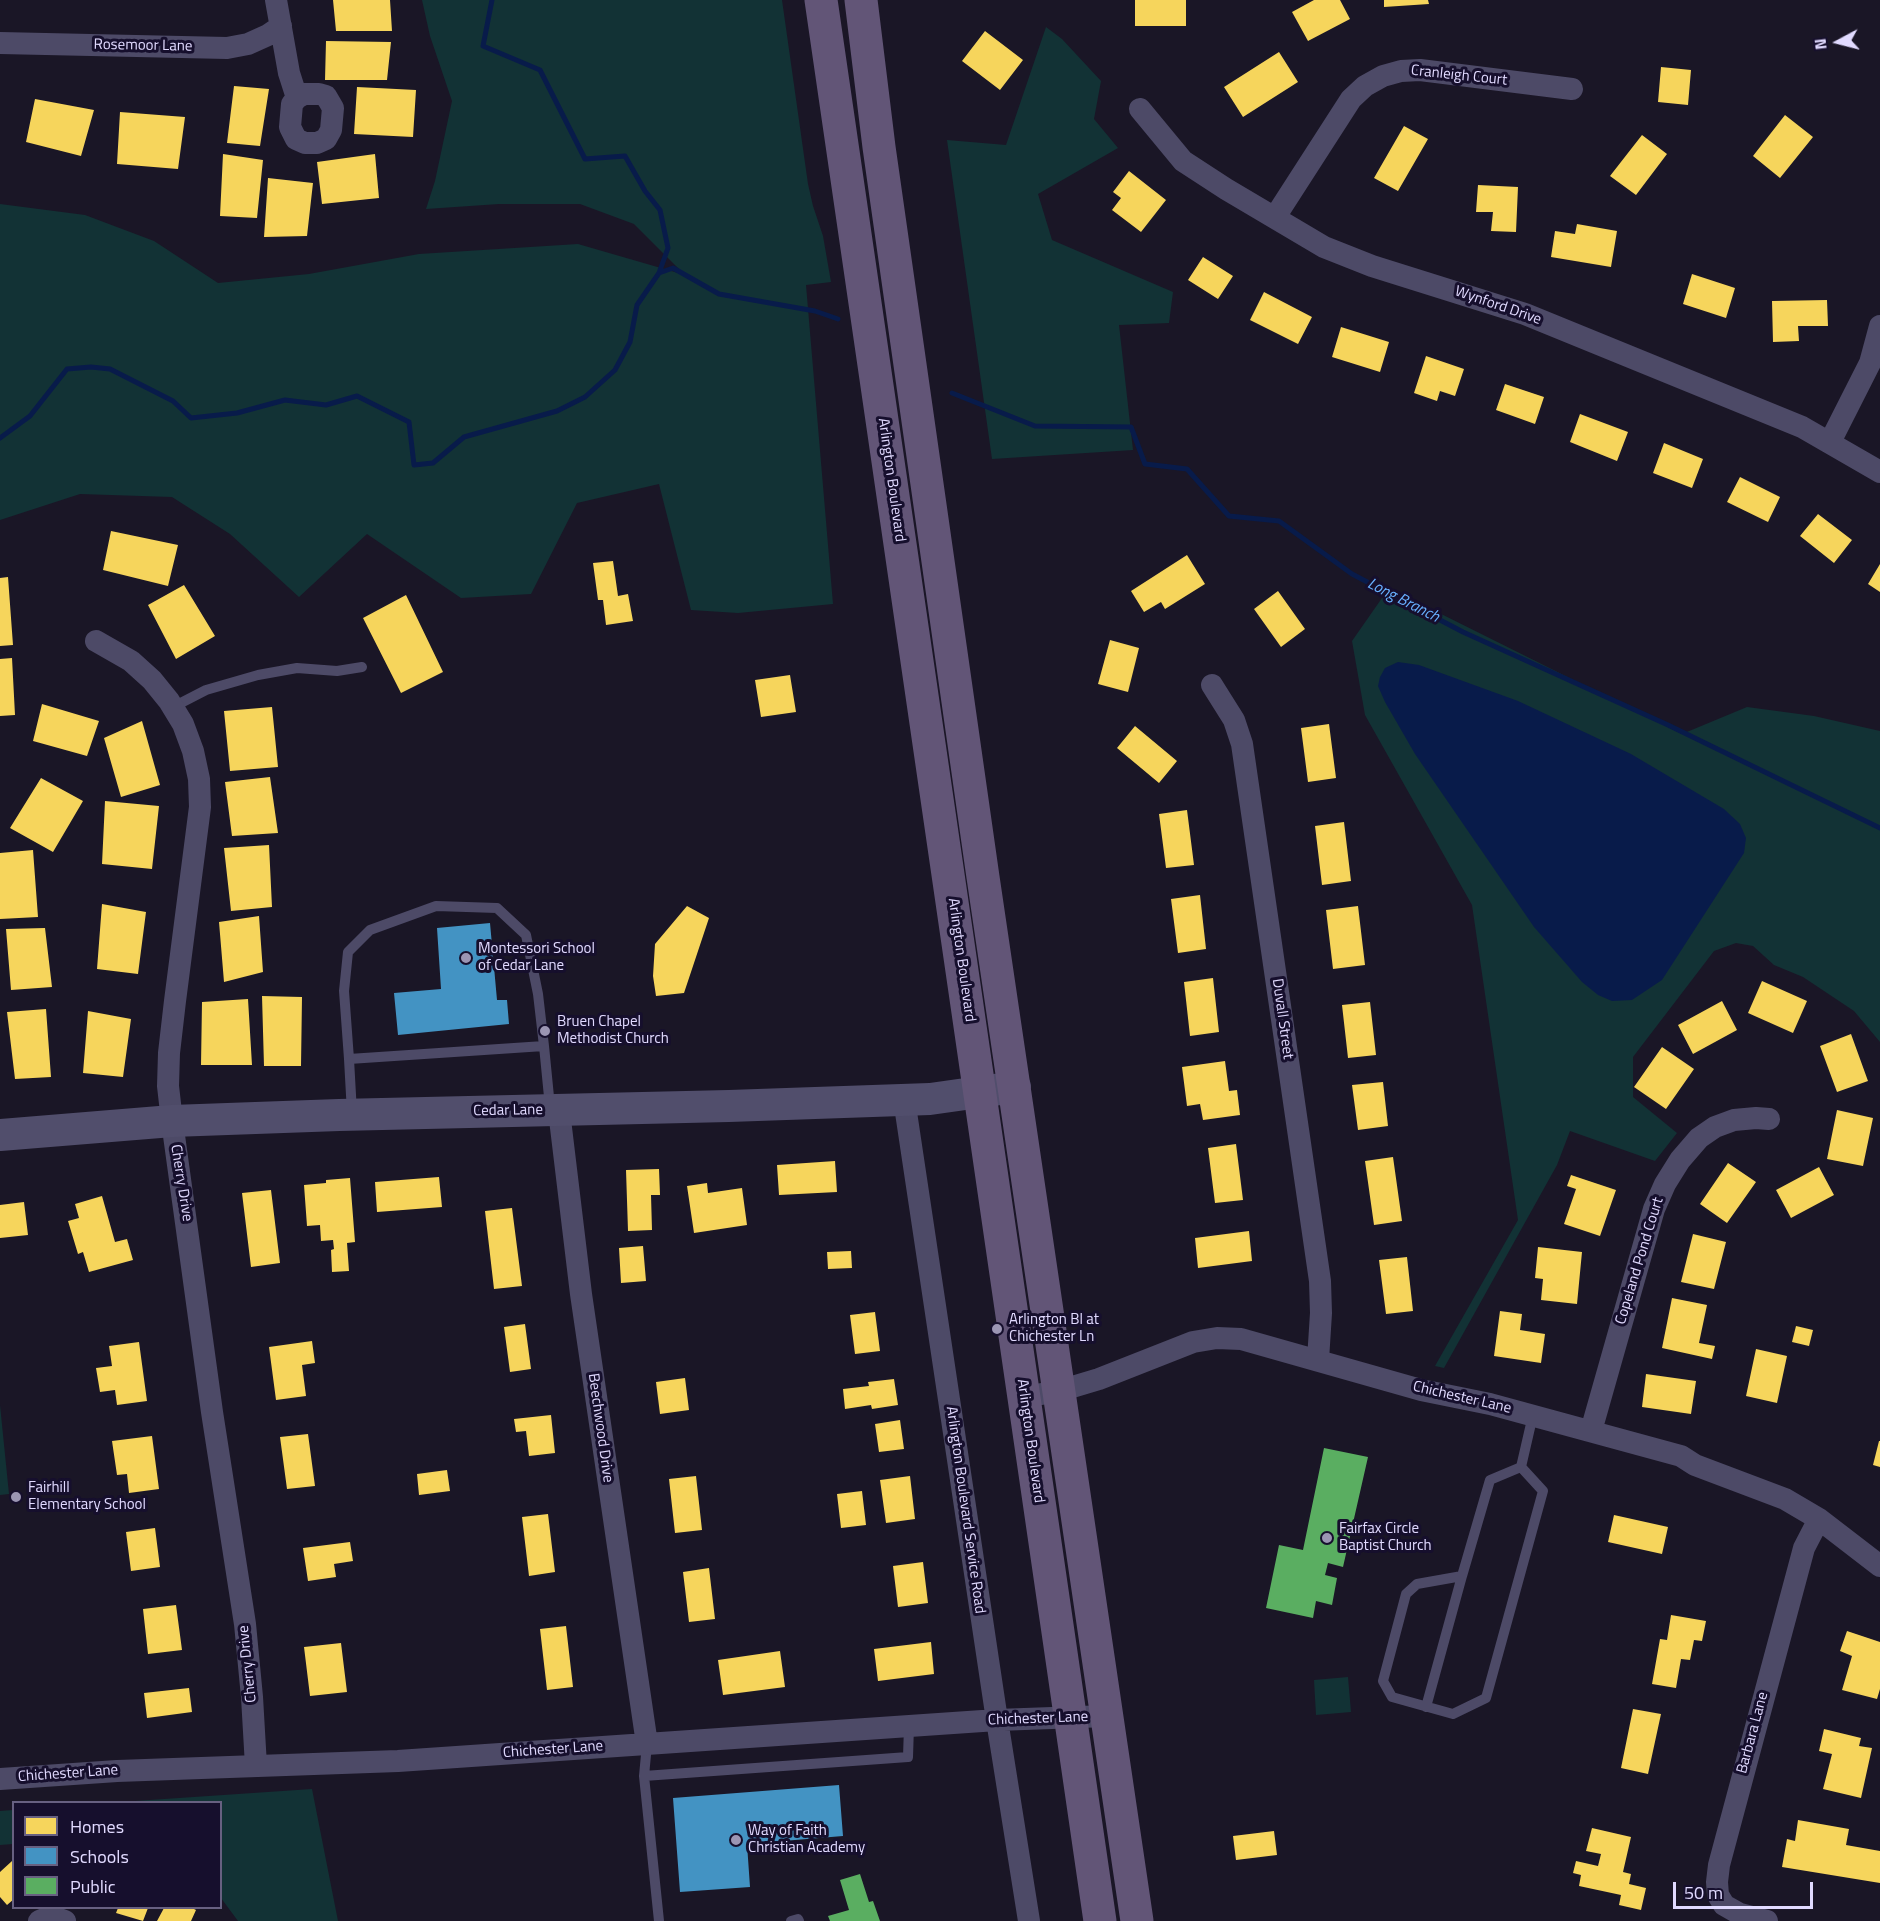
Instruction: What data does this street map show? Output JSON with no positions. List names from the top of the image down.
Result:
{
  "streets": {
    "main road": ["Arlington Boulevard", "Cedar Lane"],
    "street": [
      "Rosemoor Lane",
      "Cranleigh Court",
      "Wynford Drive",
      "Duvall Street",
      "Cherry Drive",
      "Copeland Pond Court",
      "Chichester Lane",
      "Beechwood Drive",
      "Arlington Boulevard Service Road",
      "Barbara Lane"
    ]
  },
  "crossings": [
    ["Cranleigh Court", "Wynford Drive"],
    ["Arlington Boulevard", "Cedar Lane"],
    ["Arlington Boulevard", "Chichester Lane"],
    ["Duvall Street", "Chichester Lane"],
    ["Cedar Lane", "Cherry Drive"],
    ["Cedar Lane", "Beechwood Drive"],
    ["Cedar Lane", "Arlington Boulevard Service Road"],
    ["Cherry Drive", "Chichester Lane"],
    ["Copeland Pond Court", "Chichester Lane"],
    ["Chichester Lane", "Beechwood Drive"],
    ["Chichester Lane", "Arlington Boulevard Service Road"],
    ["Chichester Lane", "Barbara Lane"]
  ],
  "water": ["Long Branch"],
  "places": [
    "Montessori School of Cedar Lane",
    "Bruen Chapel Methodist Church",
    "Arlington Bl at Chichester Ln",
    "Fairhill Elementary School",
    "Fairfax Circle Baptist Church",
    "Way of Faith Christian Academy"
  ],
  "legend": ["Homes", "Schools", "Public"],
  "scale_bar": "50 m",
  "north": "left"
}
